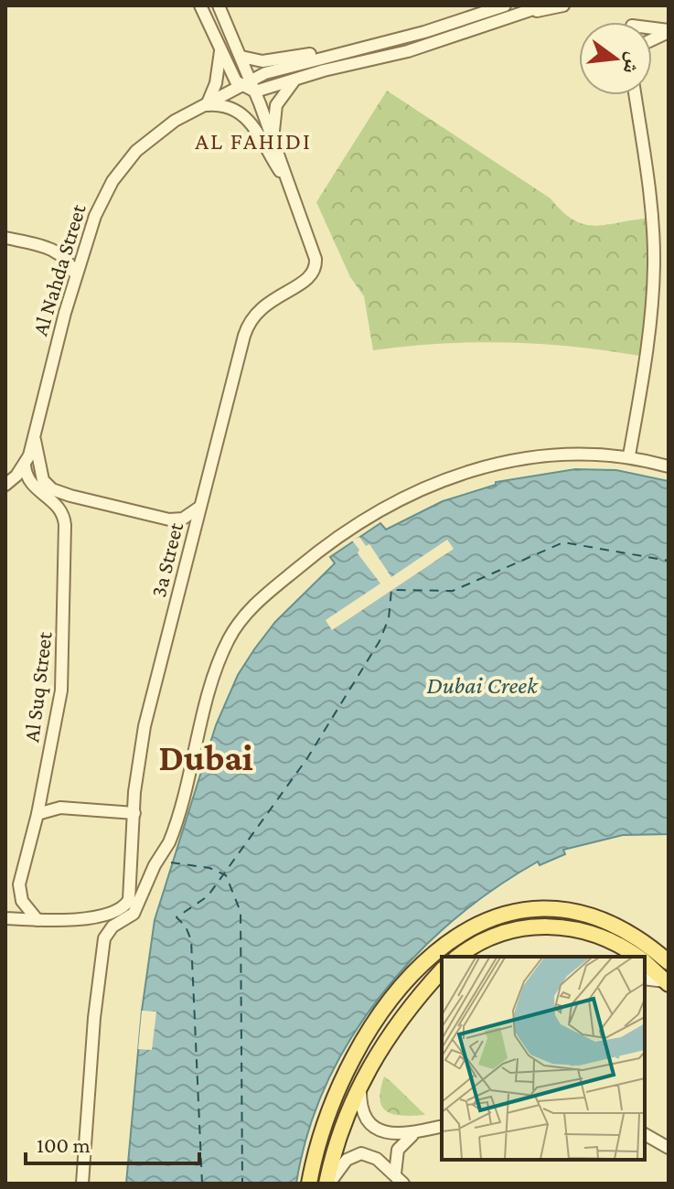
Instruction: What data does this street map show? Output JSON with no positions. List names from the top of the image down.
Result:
{
  "streets": {
    "street": ["Al Nahda Street", "3a Street", "Al Suq Street"]
  },
  "crossings": [
    ["Al Nahda Street", "Al Suq Street"],
    ["3a Street", "Al Suq Street"]
  ],
  "districts": ["AL FAHIDI", "Dubai"],
  "water": ["Dubai Creek"],
  "scale_bar": "100 m",
  "north": "right"
}
